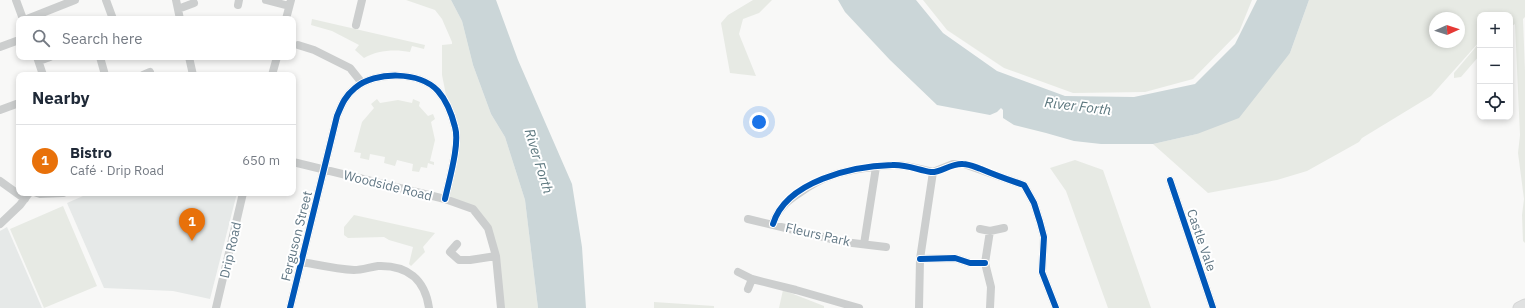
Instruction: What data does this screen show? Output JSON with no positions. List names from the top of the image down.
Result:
{
  "streets": {
    "street": [
      "Woodside Road",
      "Fleurs Park",
      "Ferguson Street",
      "Castle Vale",
      "Drip Road"
    ]
  },
  "crossings": [
    ["Woodside Road", "Ferguson Street"]
  ],
  "water": ["River Forth"],
  "north": "right",
  "page": {
    "map_buttons": ["+", "−"],
    "search": "Search here",
    "heading": "Nearby",
    "list": [
      {
        "mark": "1",
        "name": "Bistro",
        "note": "Café · Drip Road",
        "value": "650 m"
      }
    ],
    "pins": "1"
  }
}
